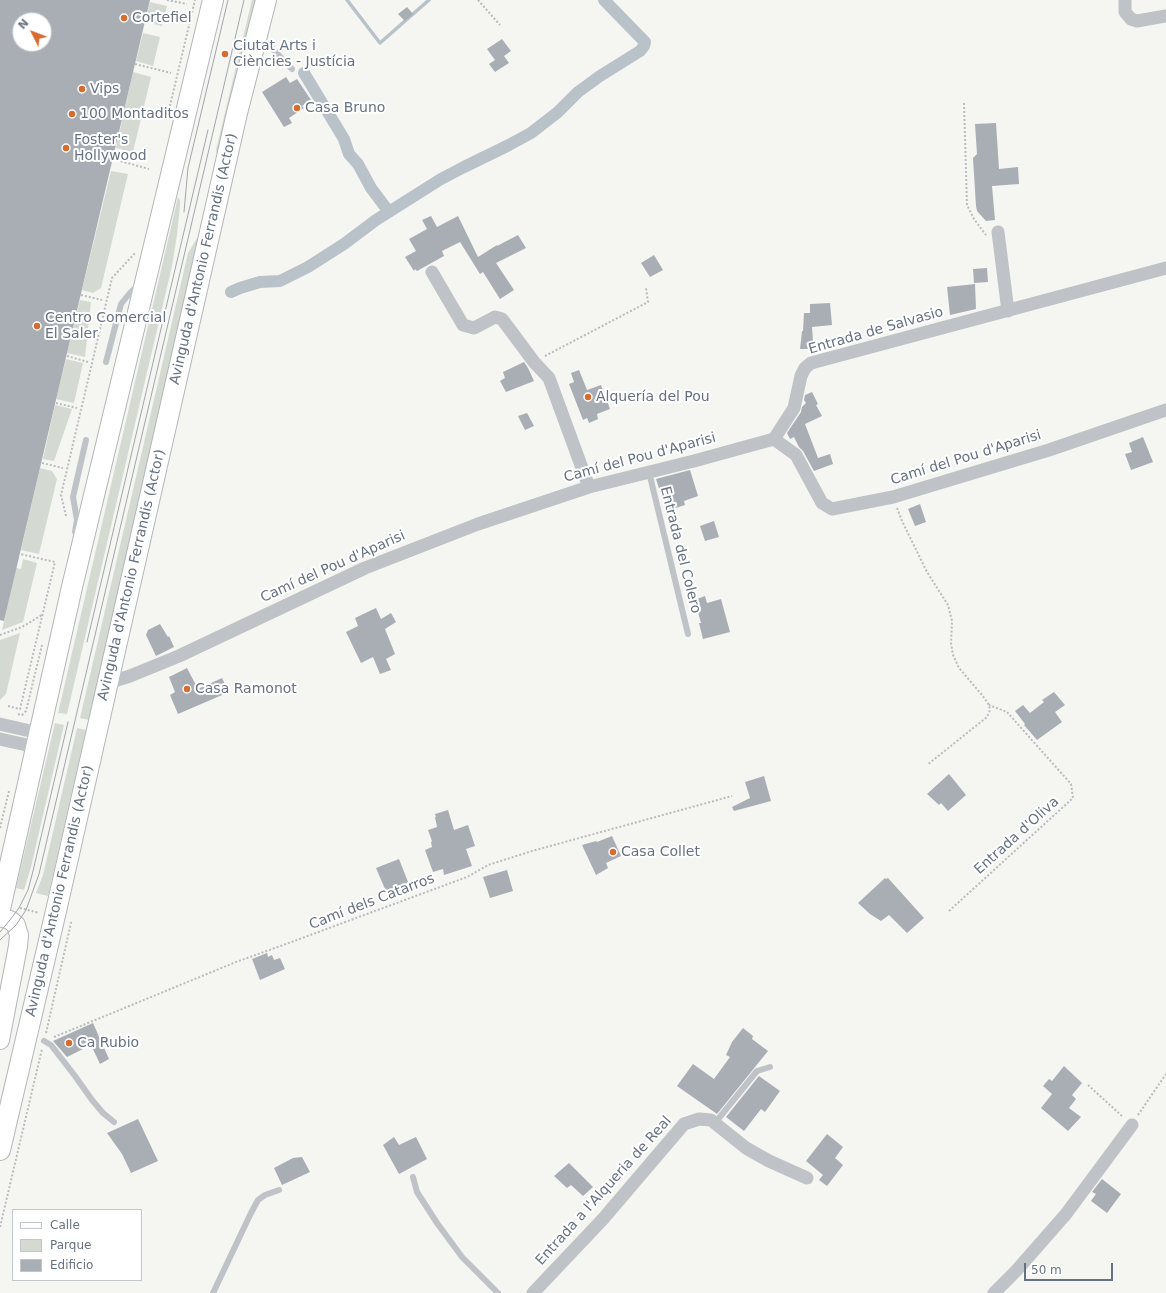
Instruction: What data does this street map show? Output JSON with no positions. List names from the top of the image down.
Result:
{
  "streets": {
    "main road": ["Avinguda d'Antonio Ferrandis (Actor)"],
    "street": ["Entrada de Salvasio", "Camí del Pou d'Aparisi", "Entrada a l'Alqueria de Real"],
    "lane": ["Entrada del Colero"],
    "path": ["Entrada d'Oliva", "Camí dels Catarros"]
  },
  "crossings": [
    ["Avinguda d'Antonio Ferrandis (Actor)", "Camí del Pou d'Aparisi"],
    ["Entrada de Salvasio", "Camí del Pou d'Aparisi"],
    ["Camí del Pou d'Aparisi", "Entrada del Colero"],
    ["Camí del Pou d'Aparisi", "Entrada d'Oliva"]
  ],
  "places": [
    "Cortefiel",
    "Ciutat Arts i Ciències - Justícia",
    "Vips",
    "Casa Bruno",
    "100 Montaditos",
    "Foster's Hollywood",
    "Centro Comercial El Saler",
    "Alquería del Pou",
    "Casa Ramonot",
    "Casa Collet",
    "Ca Rubio"
  ],
  "legend": ["Calle", "Parque", "Edificio"],
  "scale_bar": "50 m",
  "north": "top left"
}
